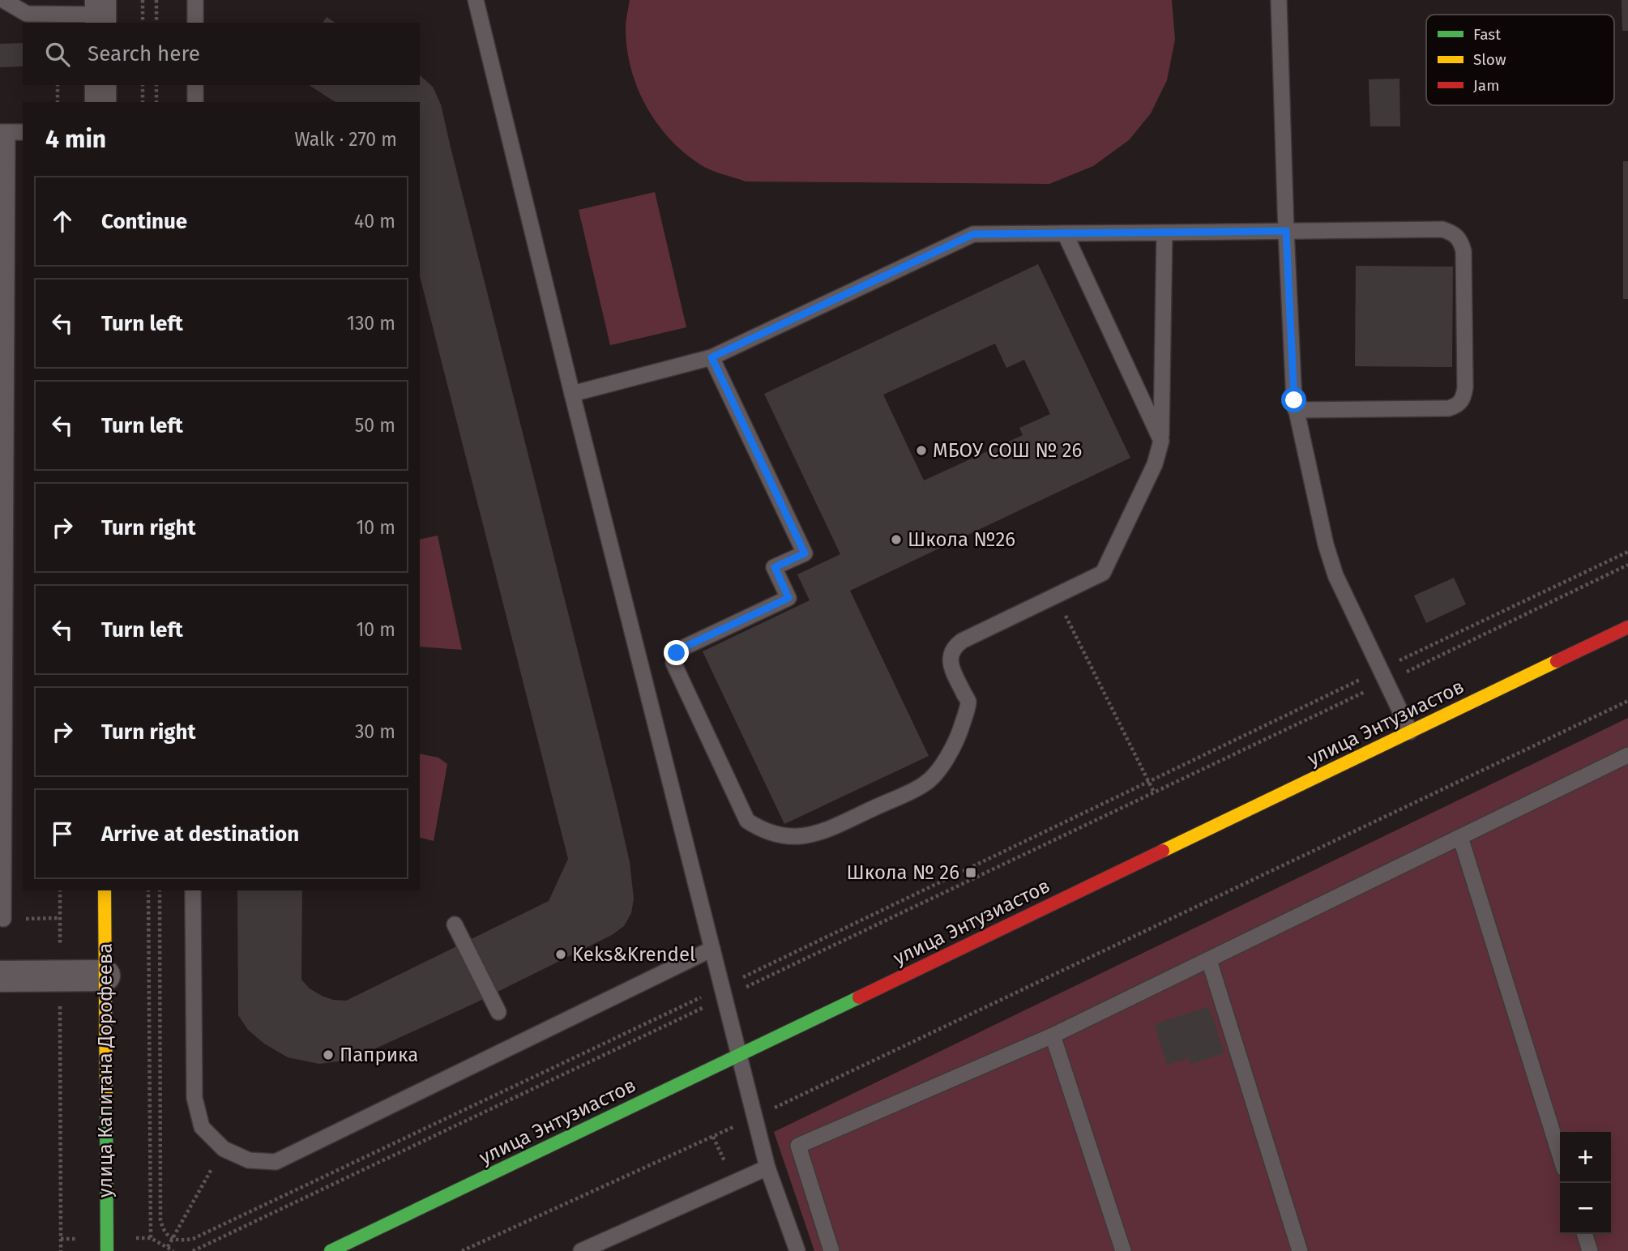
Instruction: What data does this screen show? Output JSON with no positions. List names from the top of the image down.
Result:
{
  "streets": {
    "street": ["улица Энтузиастов", "улица Капитана Дорофеева"]
  },
  "places": {
    "other": [
      "МБОУ СОШ № 26",
      "Школа №26",
      "Keks&Krendel",
      "Паприка"
    ],
    "transit": ["Школа № 26"]
  },
  "legend": ["Fast", "Slow", "Jam"],
  "page": {
    "search": "Search here",
    "heading": ["4 min", "Walk · 270 m"],
    "list": [
      ["Continue", "40 m"],
      ["Turn left", "130 m"],
      ["Turn left", "50 m"],
      ["Turn right", "10 m"],
      ["Turn left", "10 m"],
      ["Turn right", "30 m"],
      "Arrive at destination"
    ],
    "map_buttons": ["+", "−"]
  }
}
